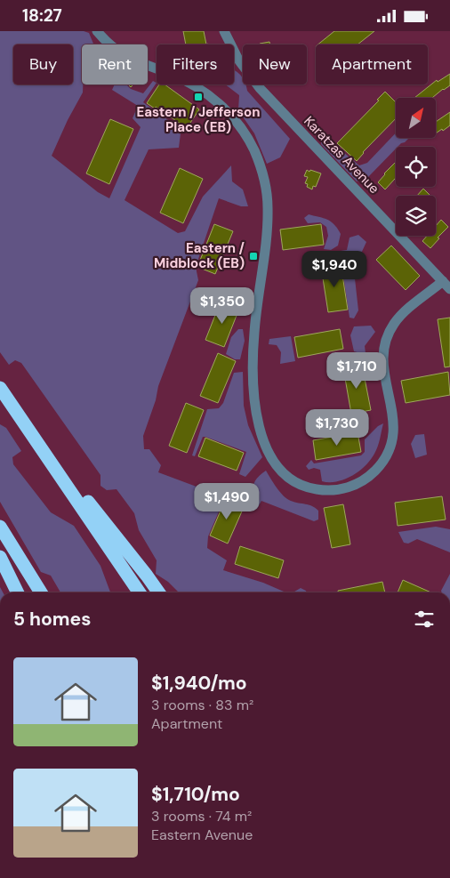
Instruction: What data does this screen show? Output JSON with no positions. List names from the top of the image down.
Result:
{
  "streets": {
    "street": ["Karatzas Avenue"]
  },
  "places": {
    "transit": ["Eastern / Jefferson Place (EB)", "Eastern / Midblock (EB)"]
  },
  "north": "top right",
  "page": {
    "status": "18:27",
    "chip": [
      "Buy",
      "Rent",
      "Filters",
      "New",
      "Apartment"
    ],
    "price": [
      "$1,940",
      "$1,350",
      "$1,710",
      "$1,730",
      "$1,490"
    ],
    "heading": "5 homes",
    "list": [
      {
        "name": "$1,940/mo",
        "note": "3 rooms · 83 m² · Apartment"
      },
      {
        "name": "$1,710/mo",
        "note": "3 rooms · 74 m² · Eastern Avenue"
      }
    ]
  }
}
